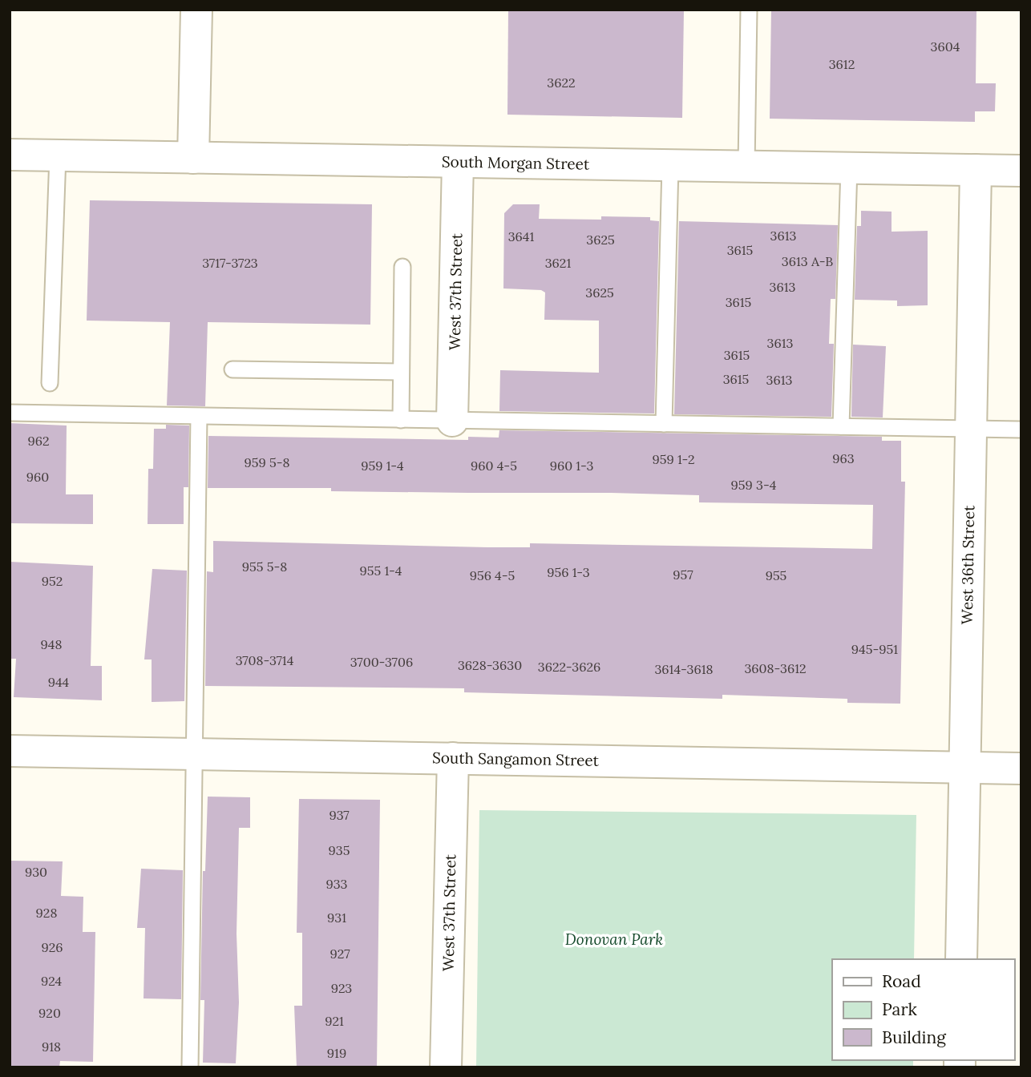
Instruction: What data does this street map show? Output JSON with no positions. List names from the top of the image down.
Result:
{
  "streets": {
    "street": [
      "South Morgan Street",
      "West 37th Street",
      "West 36th Street",
      "South Sangamon Street"
    ]
  },
  "crossings": [
    ["South Morgan Street", "West 37th Street"],
    ["South Morgan Street", "West 36th Street"],
    ["West 37th Street", "South Sangamon Street"],
    ["West 36th Street", "South Sangamon Street"]
  ],
  "parks": ["Donovan Park"],
  "house_numbers": [
    "3604",
    "3612",
    "3622",
    "3613",
    "3641",
    "3625",
    "3615",
    "3613 A-B",
    "3717-3723",
    "3621",
    "3613",
    "3625",
    "3615",
    "3613",
    "3615",
    "3615",
    "3613",
    "962",
    "963",
    "959 1-2",
    "959 5-8",
    "959 1-4",
    "960 4-5",
    "960 1-3",
    "960",
    "959 3-4",
    "955 5-8",
    "955 1-4",
    "956 1-3",
    "957",
    "956 4-5",
    "955",
    "952",
    "948",
    "945-951",
    "3708-3714",
    "3700-3706",
    "3628-3630",
    "3622-3626",
    "3608-3612",
    "3614-3618",
    "944",
    "937",
    "935",
    "930",
    "933",
    "928",
    "931",
    "926",
    "927",
    "924",
    "923",
    "920",
    "921",
    "918",
    "919"
  ],
  "legend": ["Road", "Park", "Building"]
}
